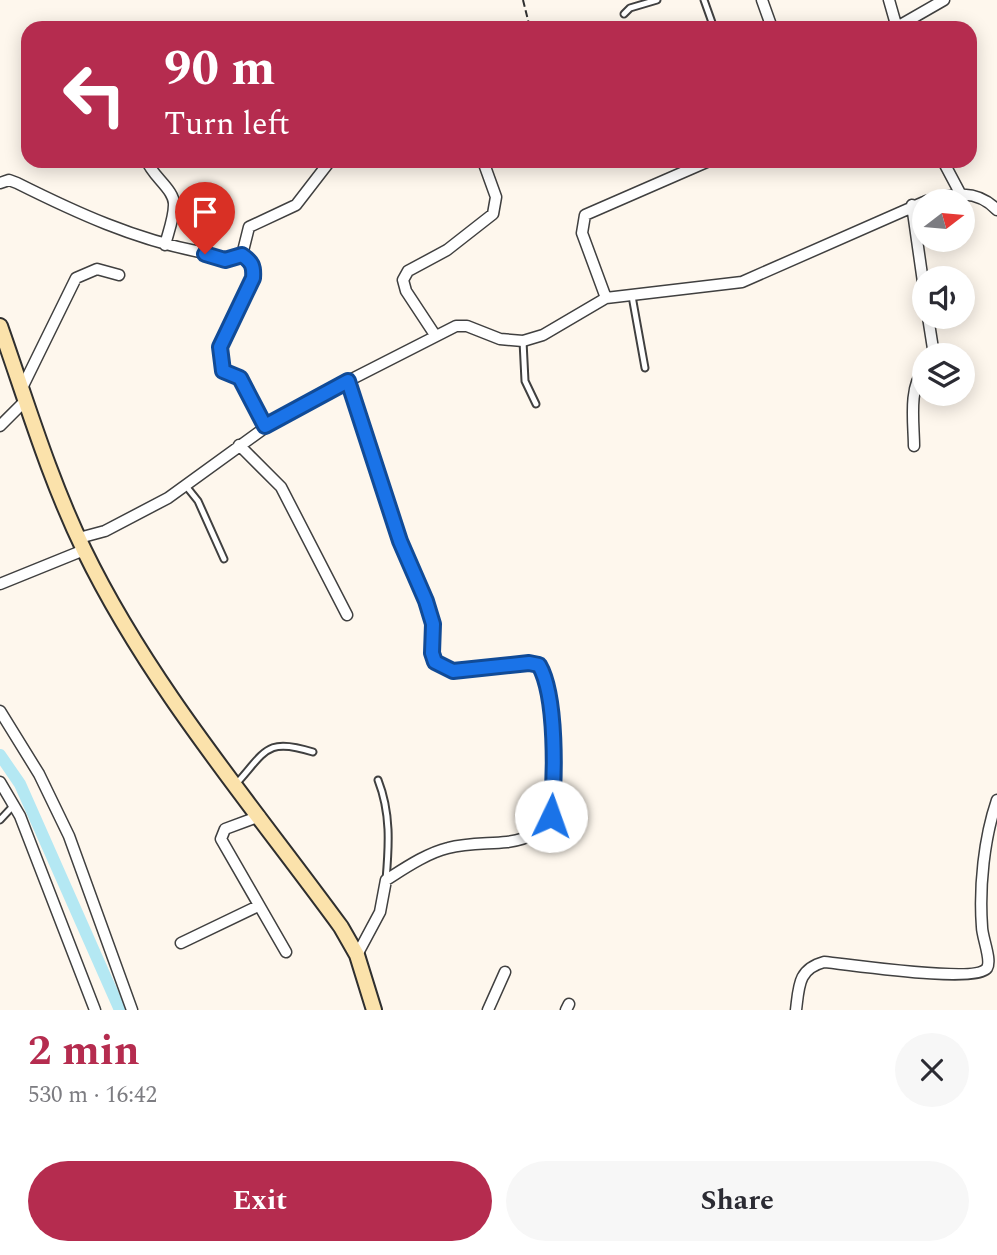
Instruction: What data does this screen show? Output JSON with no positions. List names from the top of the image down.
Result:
{
  "north": "right",
  "page": {
    "turn": ["90 m", "Turn left"],
    "heading": ["2 min", "530 m · 16:42"],
    "buttons": ["Exit", "Share"]
  }
}
